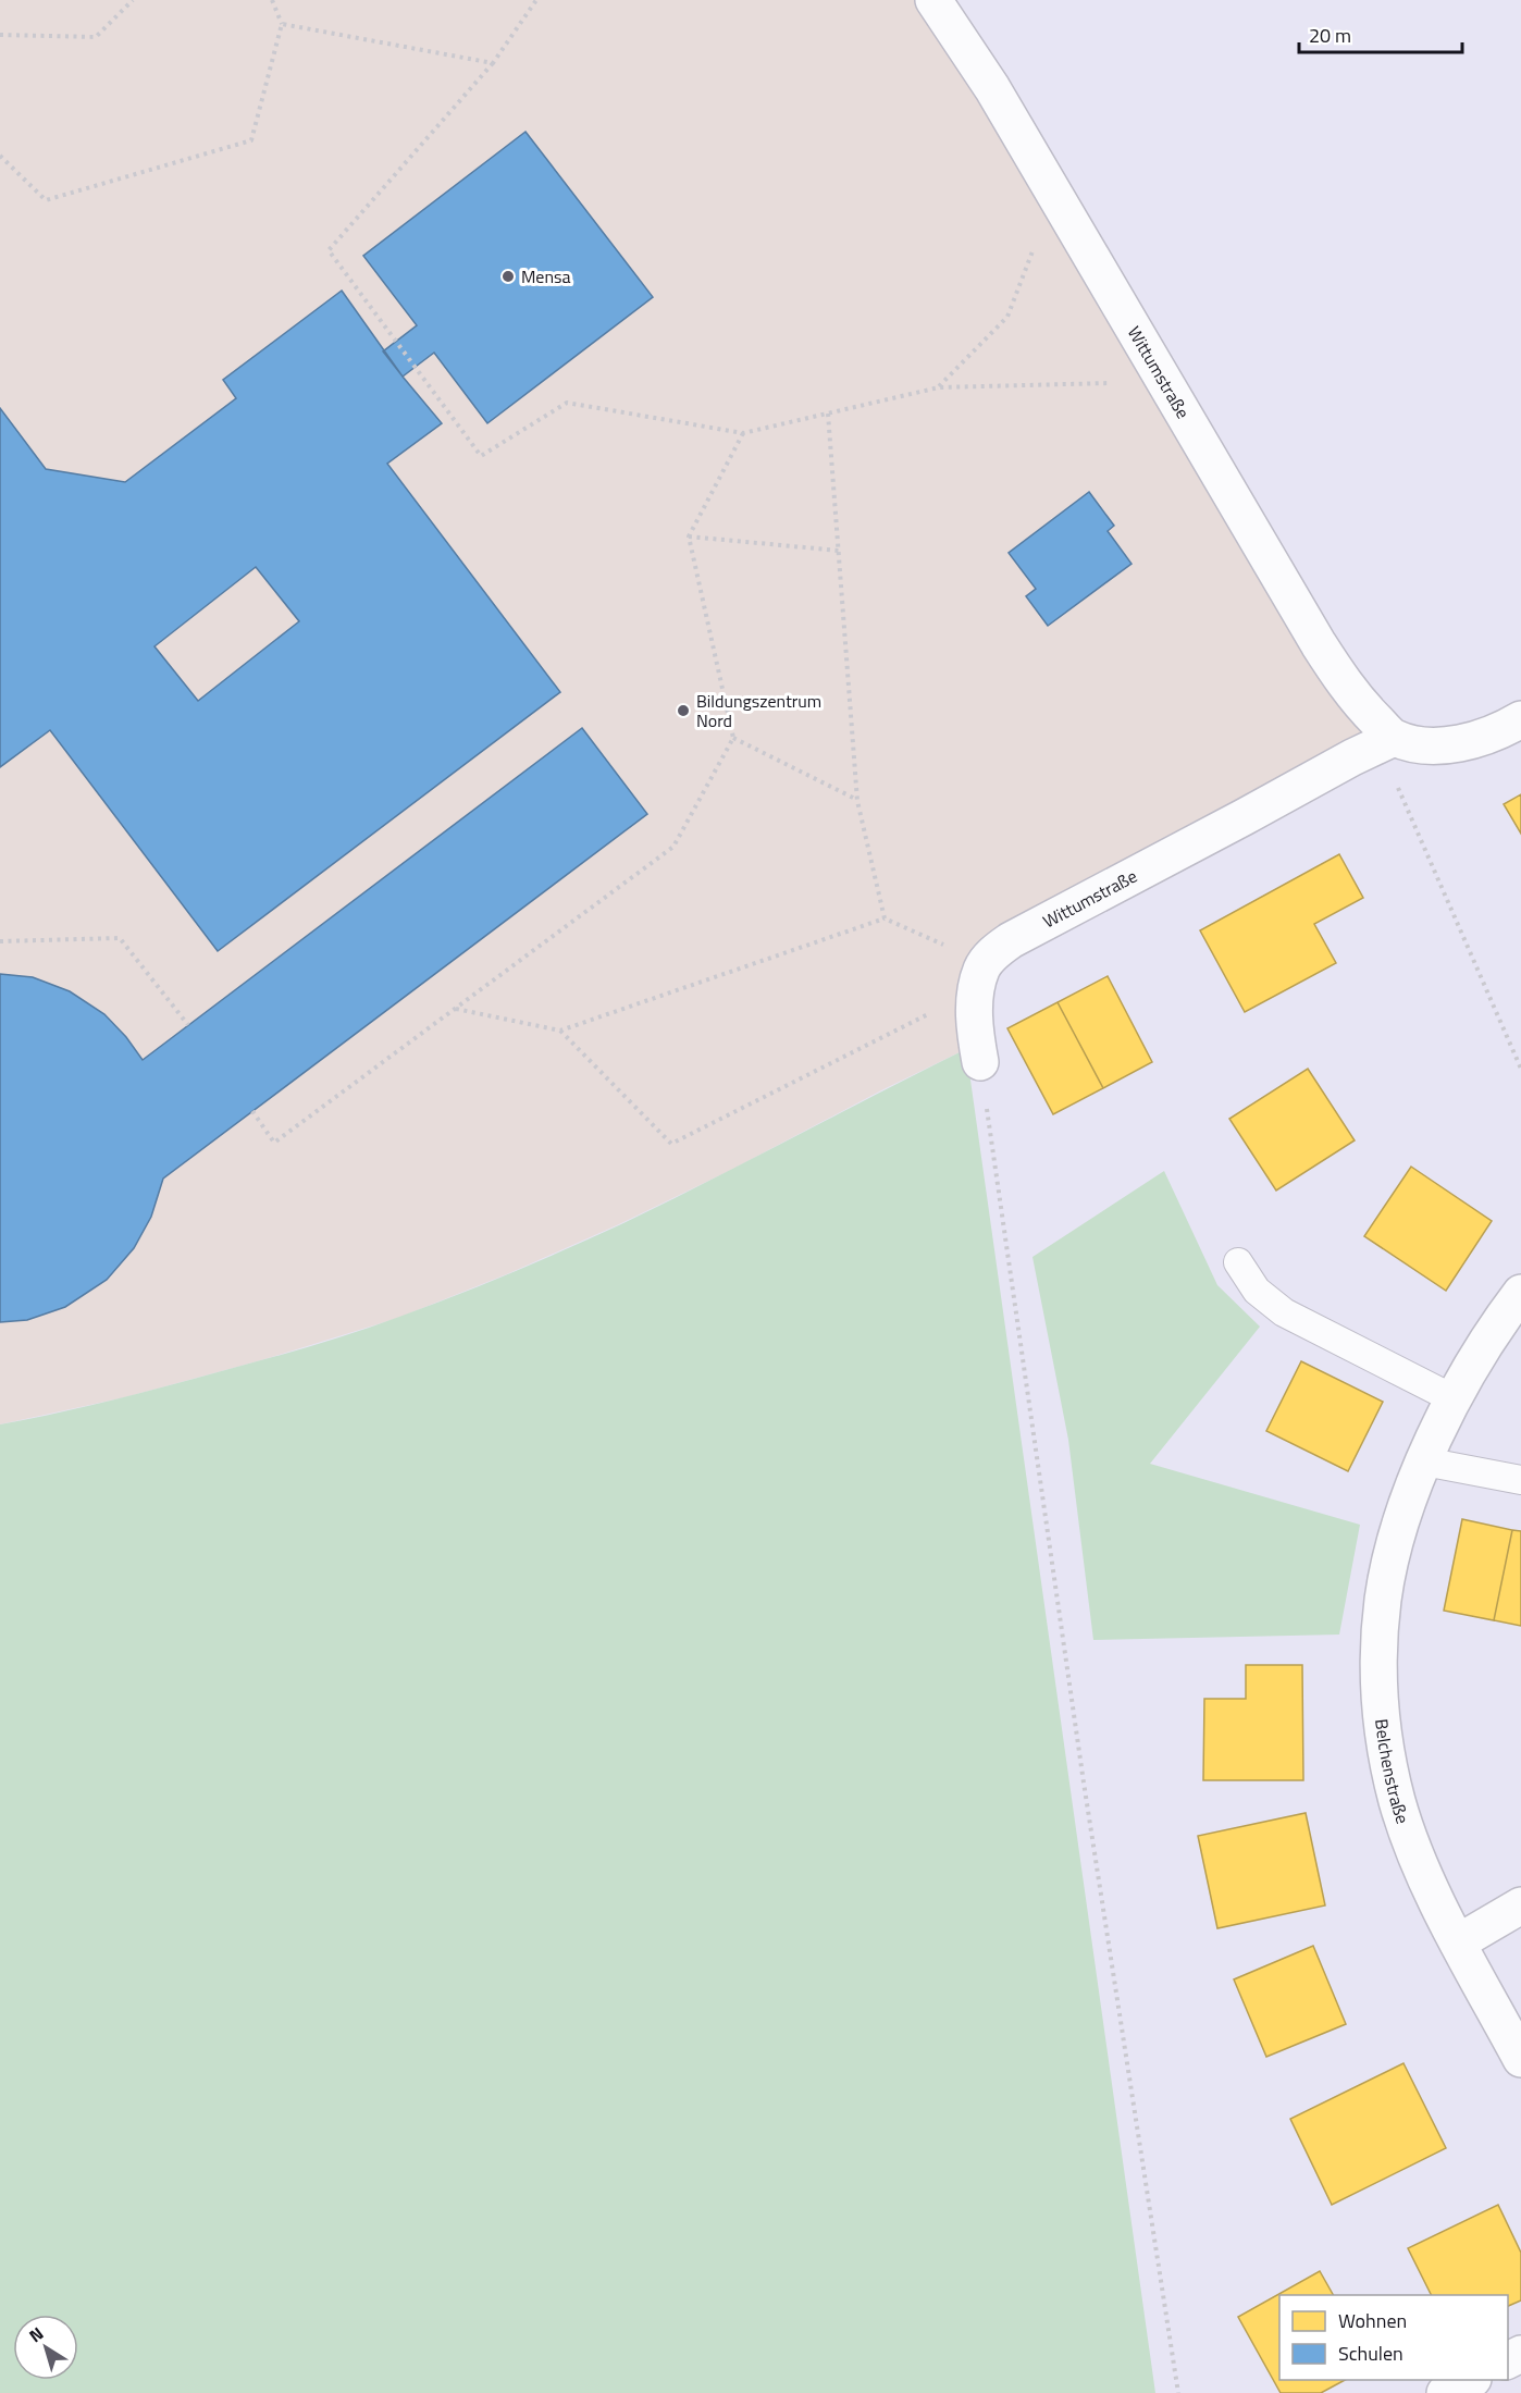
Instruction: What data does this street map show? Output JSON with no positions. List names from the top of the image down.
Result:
{
  "streets": {
    "street": ["Wittumstraße", "Belchenstraße"]
  },
  "places": ["Mensa", "Bildungszentrum Nord"],
  "legend": ["Wohnen", "Schulen"],
  "scale_bar": "20 m",
  "north": "top left"
}
